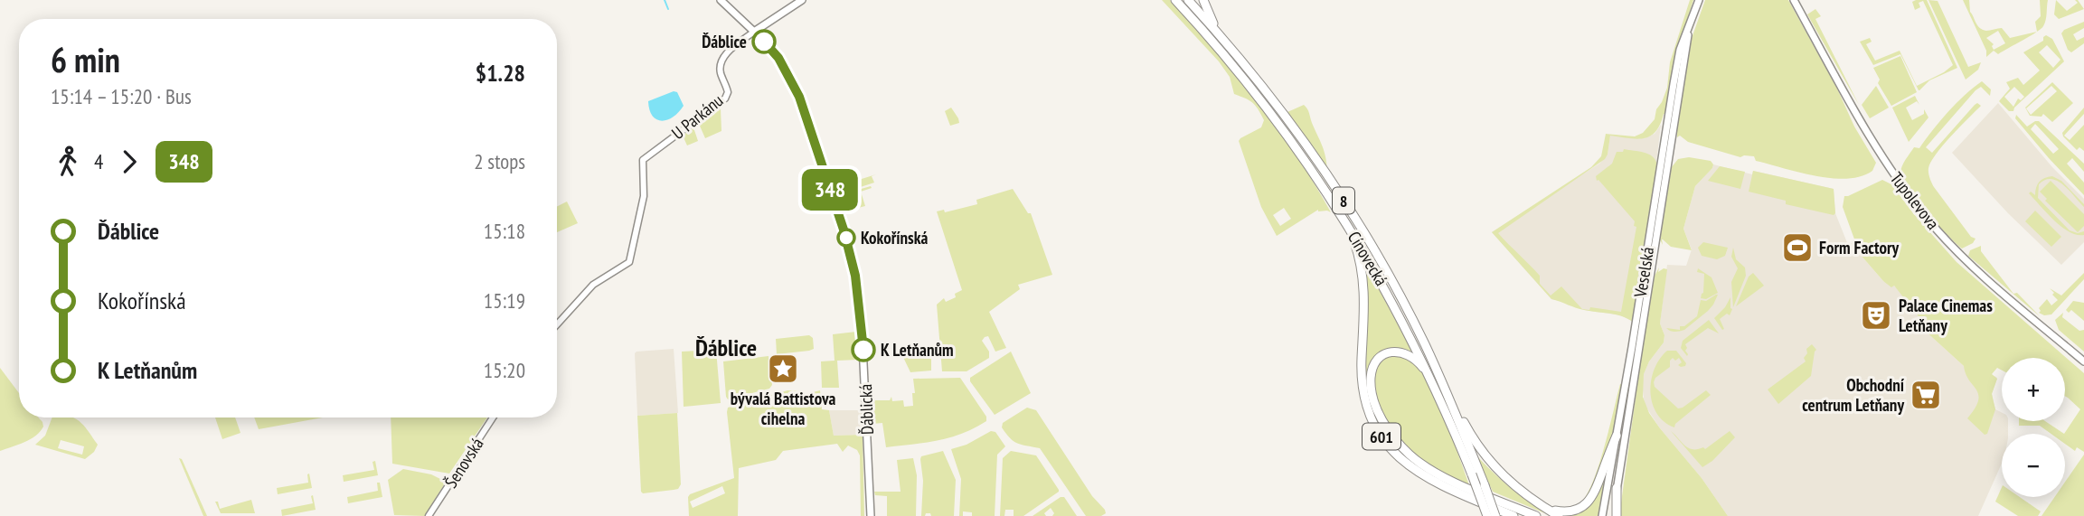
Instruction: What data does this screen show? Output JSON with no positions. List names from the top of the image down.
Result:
{
  "streets": {
    "highway": ["8", "Cínovecká", "601"],
    "main road": ["Tupolevova", "Veselská", "Ďáblická"],
    "street": ["U Parkánu", "Šenovská"]
  },
  "crossings": [
    ["U Parkánu", "Ďáblická"],
    ["Cínovecká", "601"]
  ],
  "districts": ["Ďáblice"],
  "places": {
    "other": ["Ďáblice", "Kokořínská", "K Letňanům"],
    "sports": ["Form Factory"],
    "theatre": ["Palace Cinemas Letňany"],
    "place": ["bývalá Battistova cihelna"],
    "supermarket": ["Obchodní centrum Letňany"]
  },
  "lines": ["bus line 348"],
  "page": {
    "on_map": "348",
    "heading": ["6 min", "15:14 – 15:20 · Bus", "$1.28"],
    "legs": ["4", "348", "2 stops"],
    "list": [
      {
        "name": "Ďáblice",
        "value": "15:18"
      },
      {
        "name": "Kokořínská",
        "value": "15:19"
      },
      {
        "name": "K Letňanům",
        "value": "15:20"
      }
    ],
    "map_buttons": ["+", "−"]
  }
}
